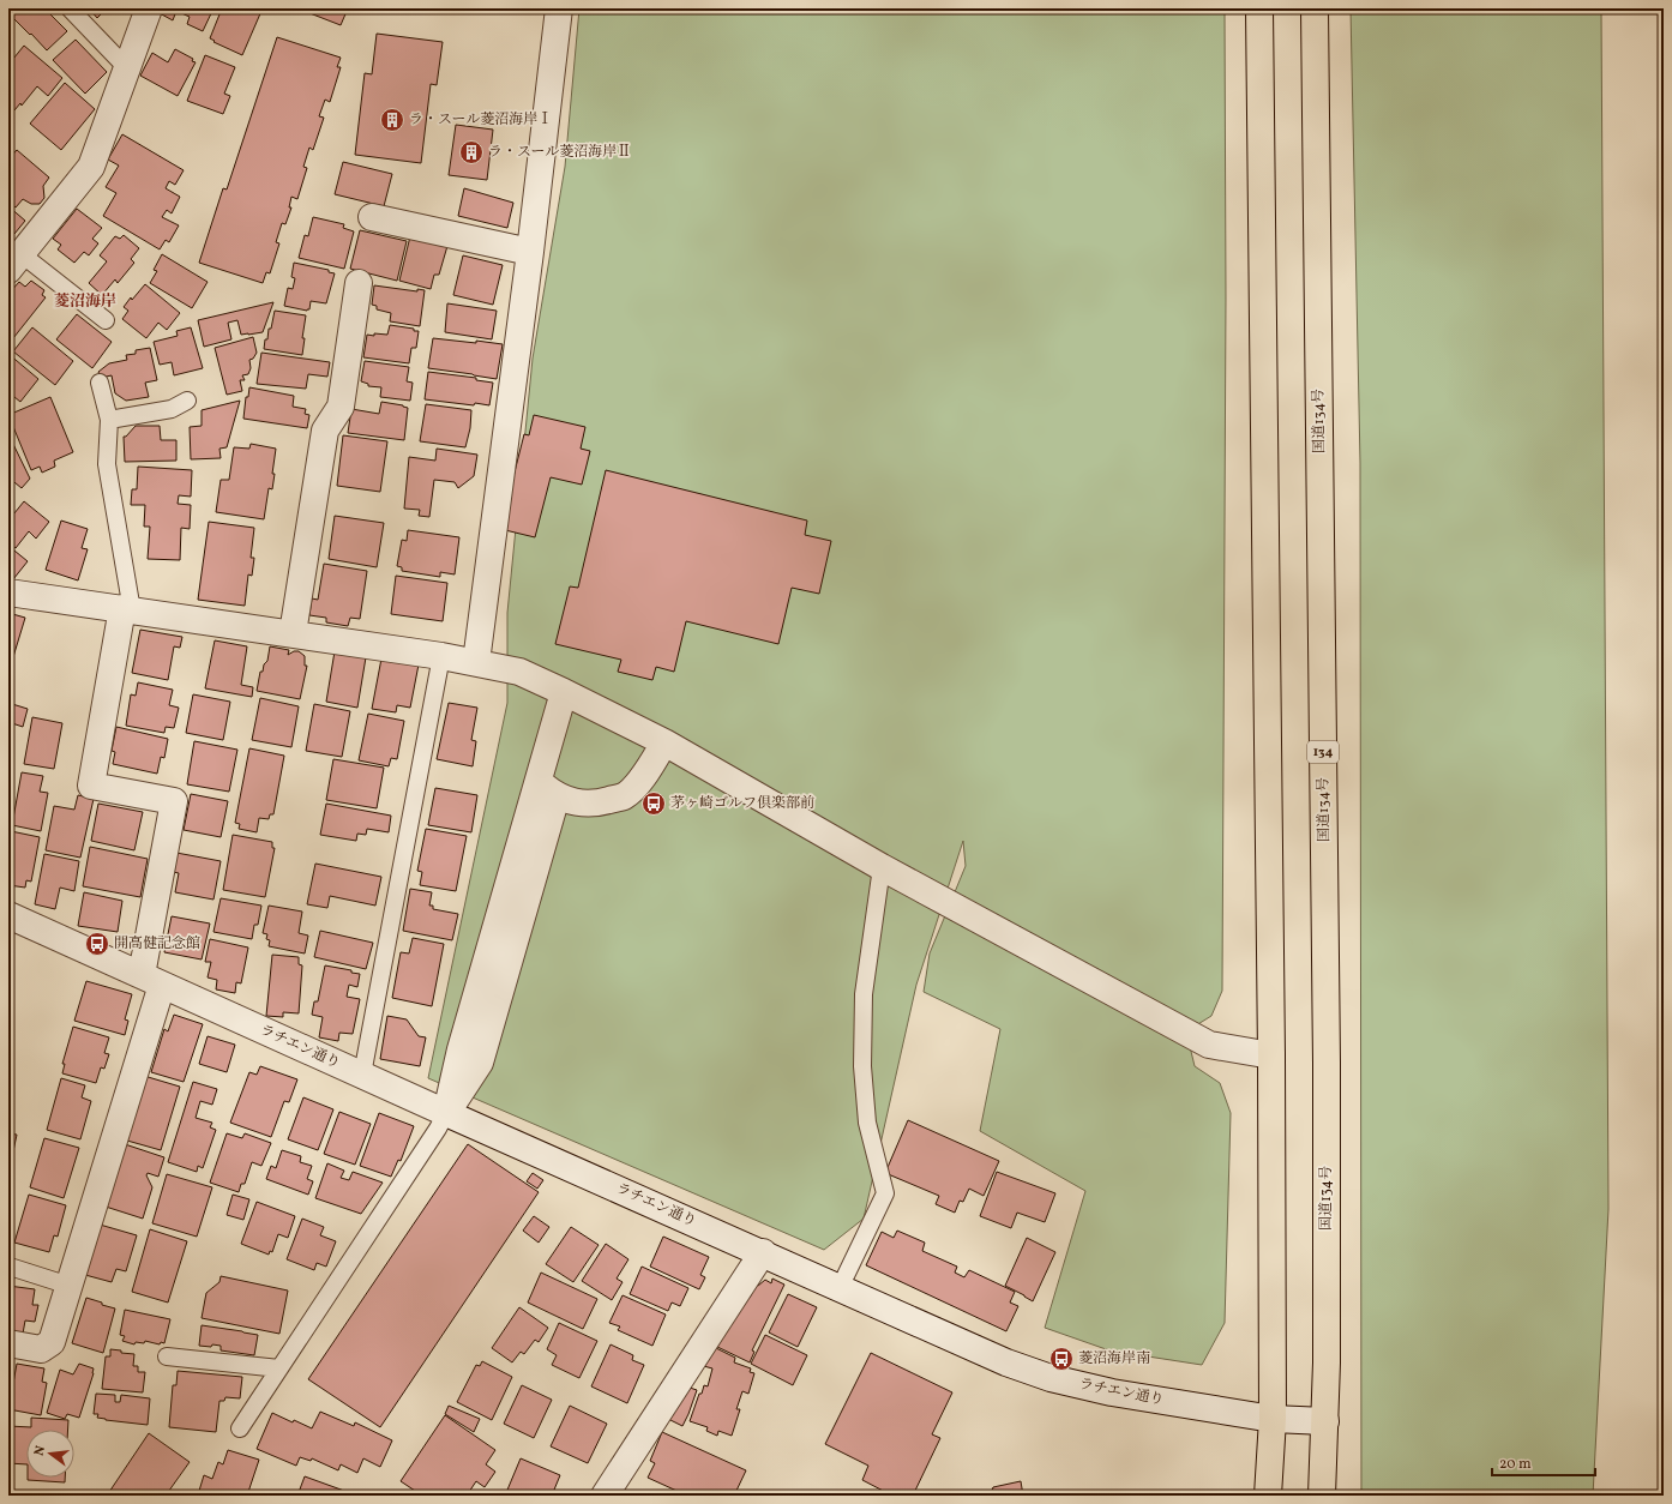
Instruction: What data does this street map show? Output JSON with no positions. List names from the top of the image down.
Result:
{
  "streets": {
    "highway": ["国道134号", "134"],
    "street": ["ラチエン通り"]
  },
  "crossings": [
    ["国道134号", "ラチエン通り"]
  ],
  "districts": ["菱沼海岸"],
  "places": {
    "building": ["ラ・スール菱沼海岸Ⅰ", "ラ・スール菱沼海岸Ⅱ"],
    "bus stop": ["茅ヶ崎ゴルフ倶楽部前", "開高健記念館", "菱沼海岸南"]
  },
  "scale_bar": "20 m",
  "north": "left"
}
